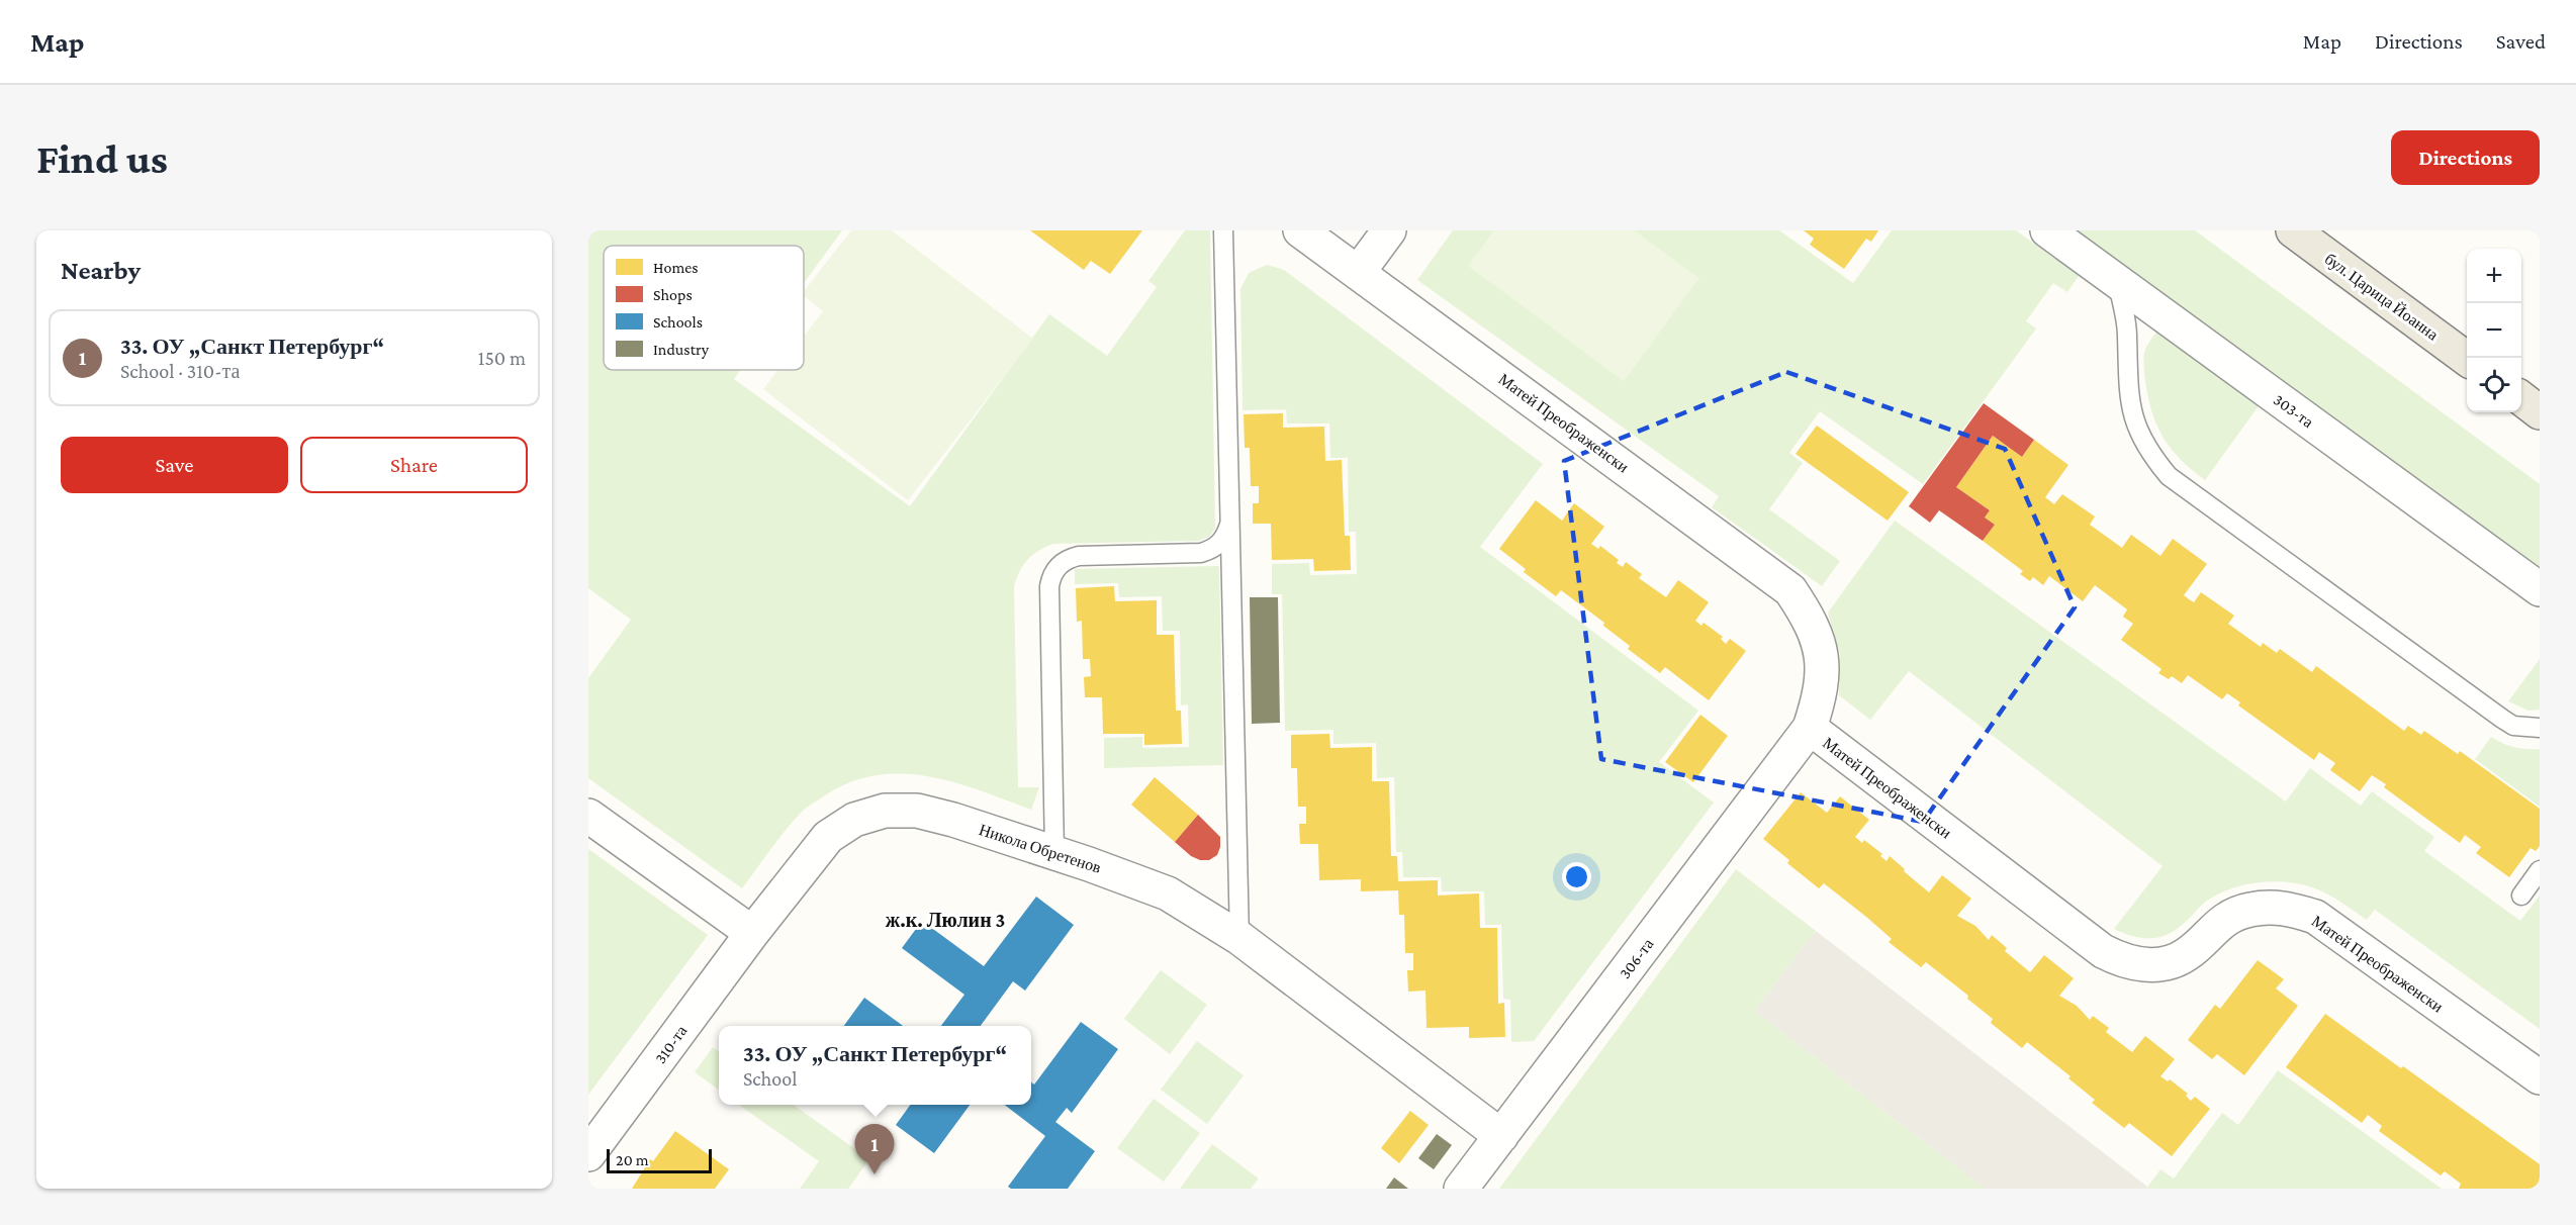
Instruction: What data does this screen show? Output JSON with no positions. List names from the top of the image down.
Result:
{
  "streets": {
    "main road": ["бул. Царица Йоанна"],
    "street": [
      "303-та",
      "Матей Преображенски",
      "Никола Обретенов",
      "306-та",
      "310-та"
    ]
  },
  "crossings": [
    ["Матей Преображенски", "306-та"],
    ["Никола Обретенов", "306-та"],
    ["Никола Обретенов", "310-та"]
  ],
  "districts": ["ж.к. Люлин 3"],
  "legend": [
    "Homes",
    "Shops",
    "Schools",
    "Industry"
  ],
  "scale_bar": "20 m",
  "page": {
    "header": "Map",
    "nav": ["Map", "Directions", "Saved"],
    "buttons": [
      "Directions",
      ["Save", "Share"]
    ],
    "title": "Find us",
    "heading": "Nearby",
    "map_buttons": ["+", "−"],
    "list": [
      {
        "mark": "1",
        "name": "33. ОУ „Санкт Петербург“",
        "note": "School · 310-та",
        "value": "150 m"
      }
    ],
    "popup": ["33. ОУ „Санкт Петербург“", "School"],
    "pins": "1",
    "scale": "20 m"
  }
}
